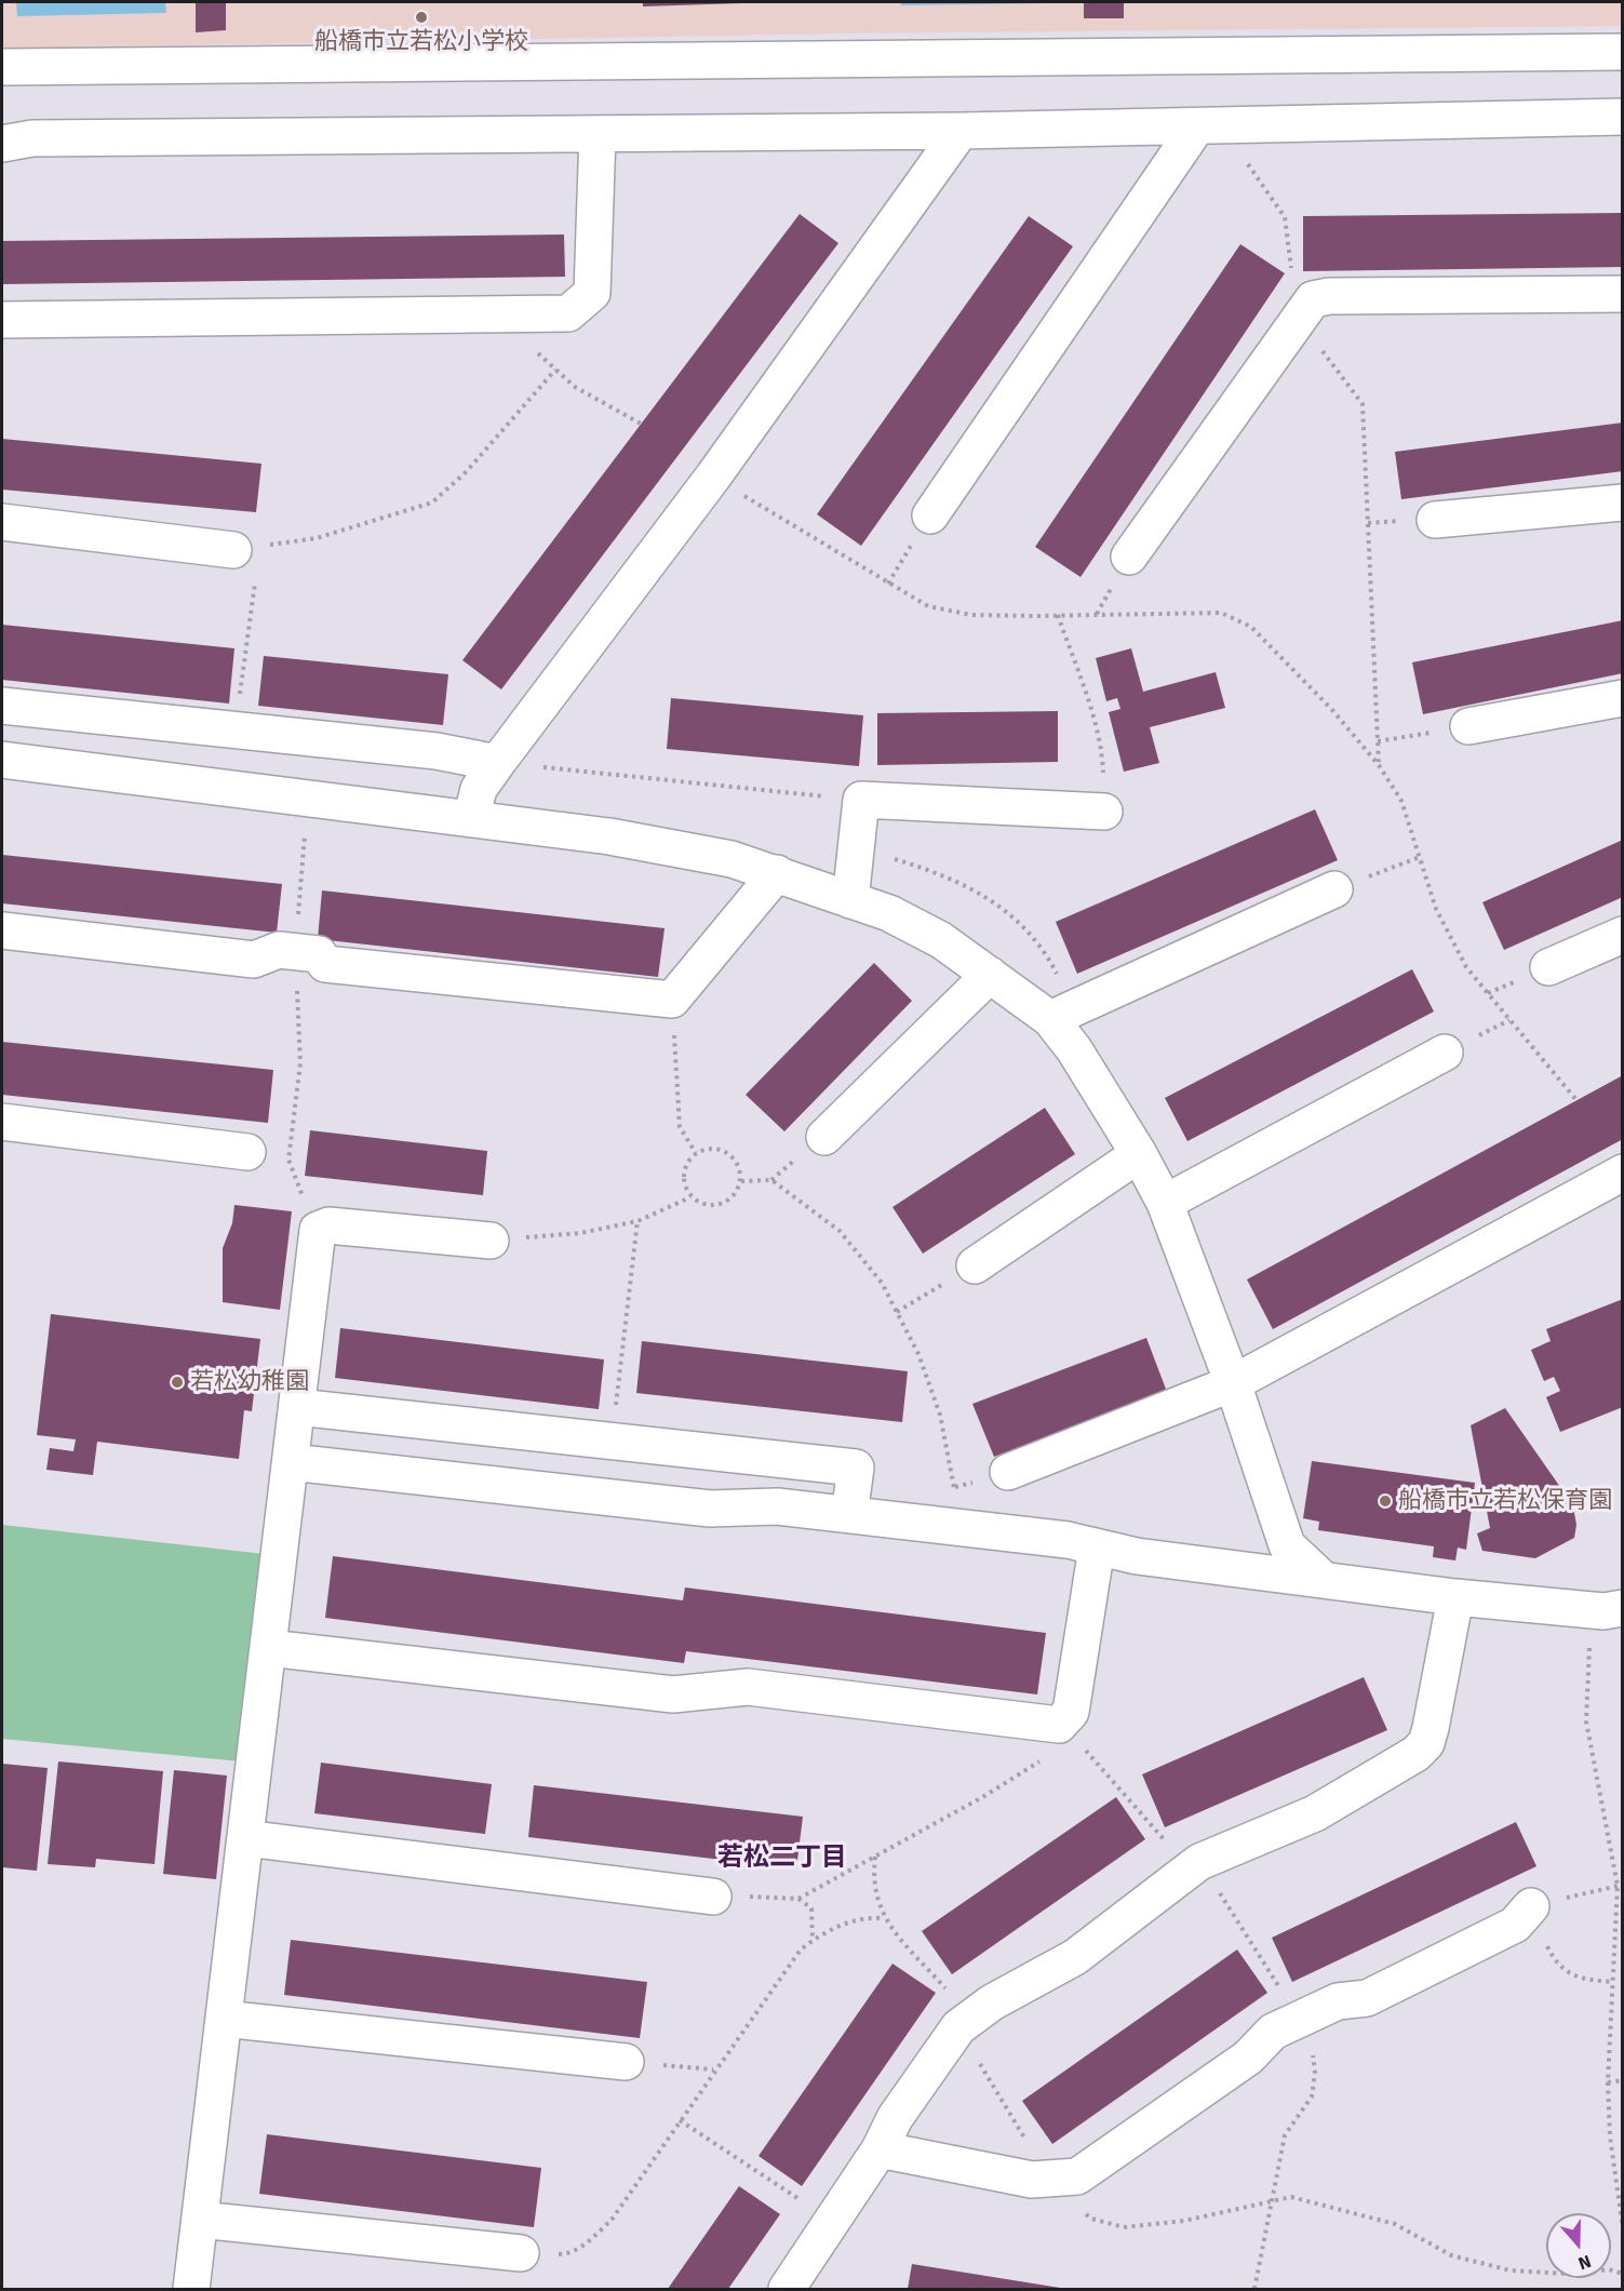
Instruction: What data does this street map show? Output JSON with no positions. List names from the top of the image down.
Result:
{
  "districts": ["若松二丁目"],
  "places": ["船橋市立若松小学校", "若松幼稚園", "船橋市立若松保育園"],
  "north": "bottom"
}
